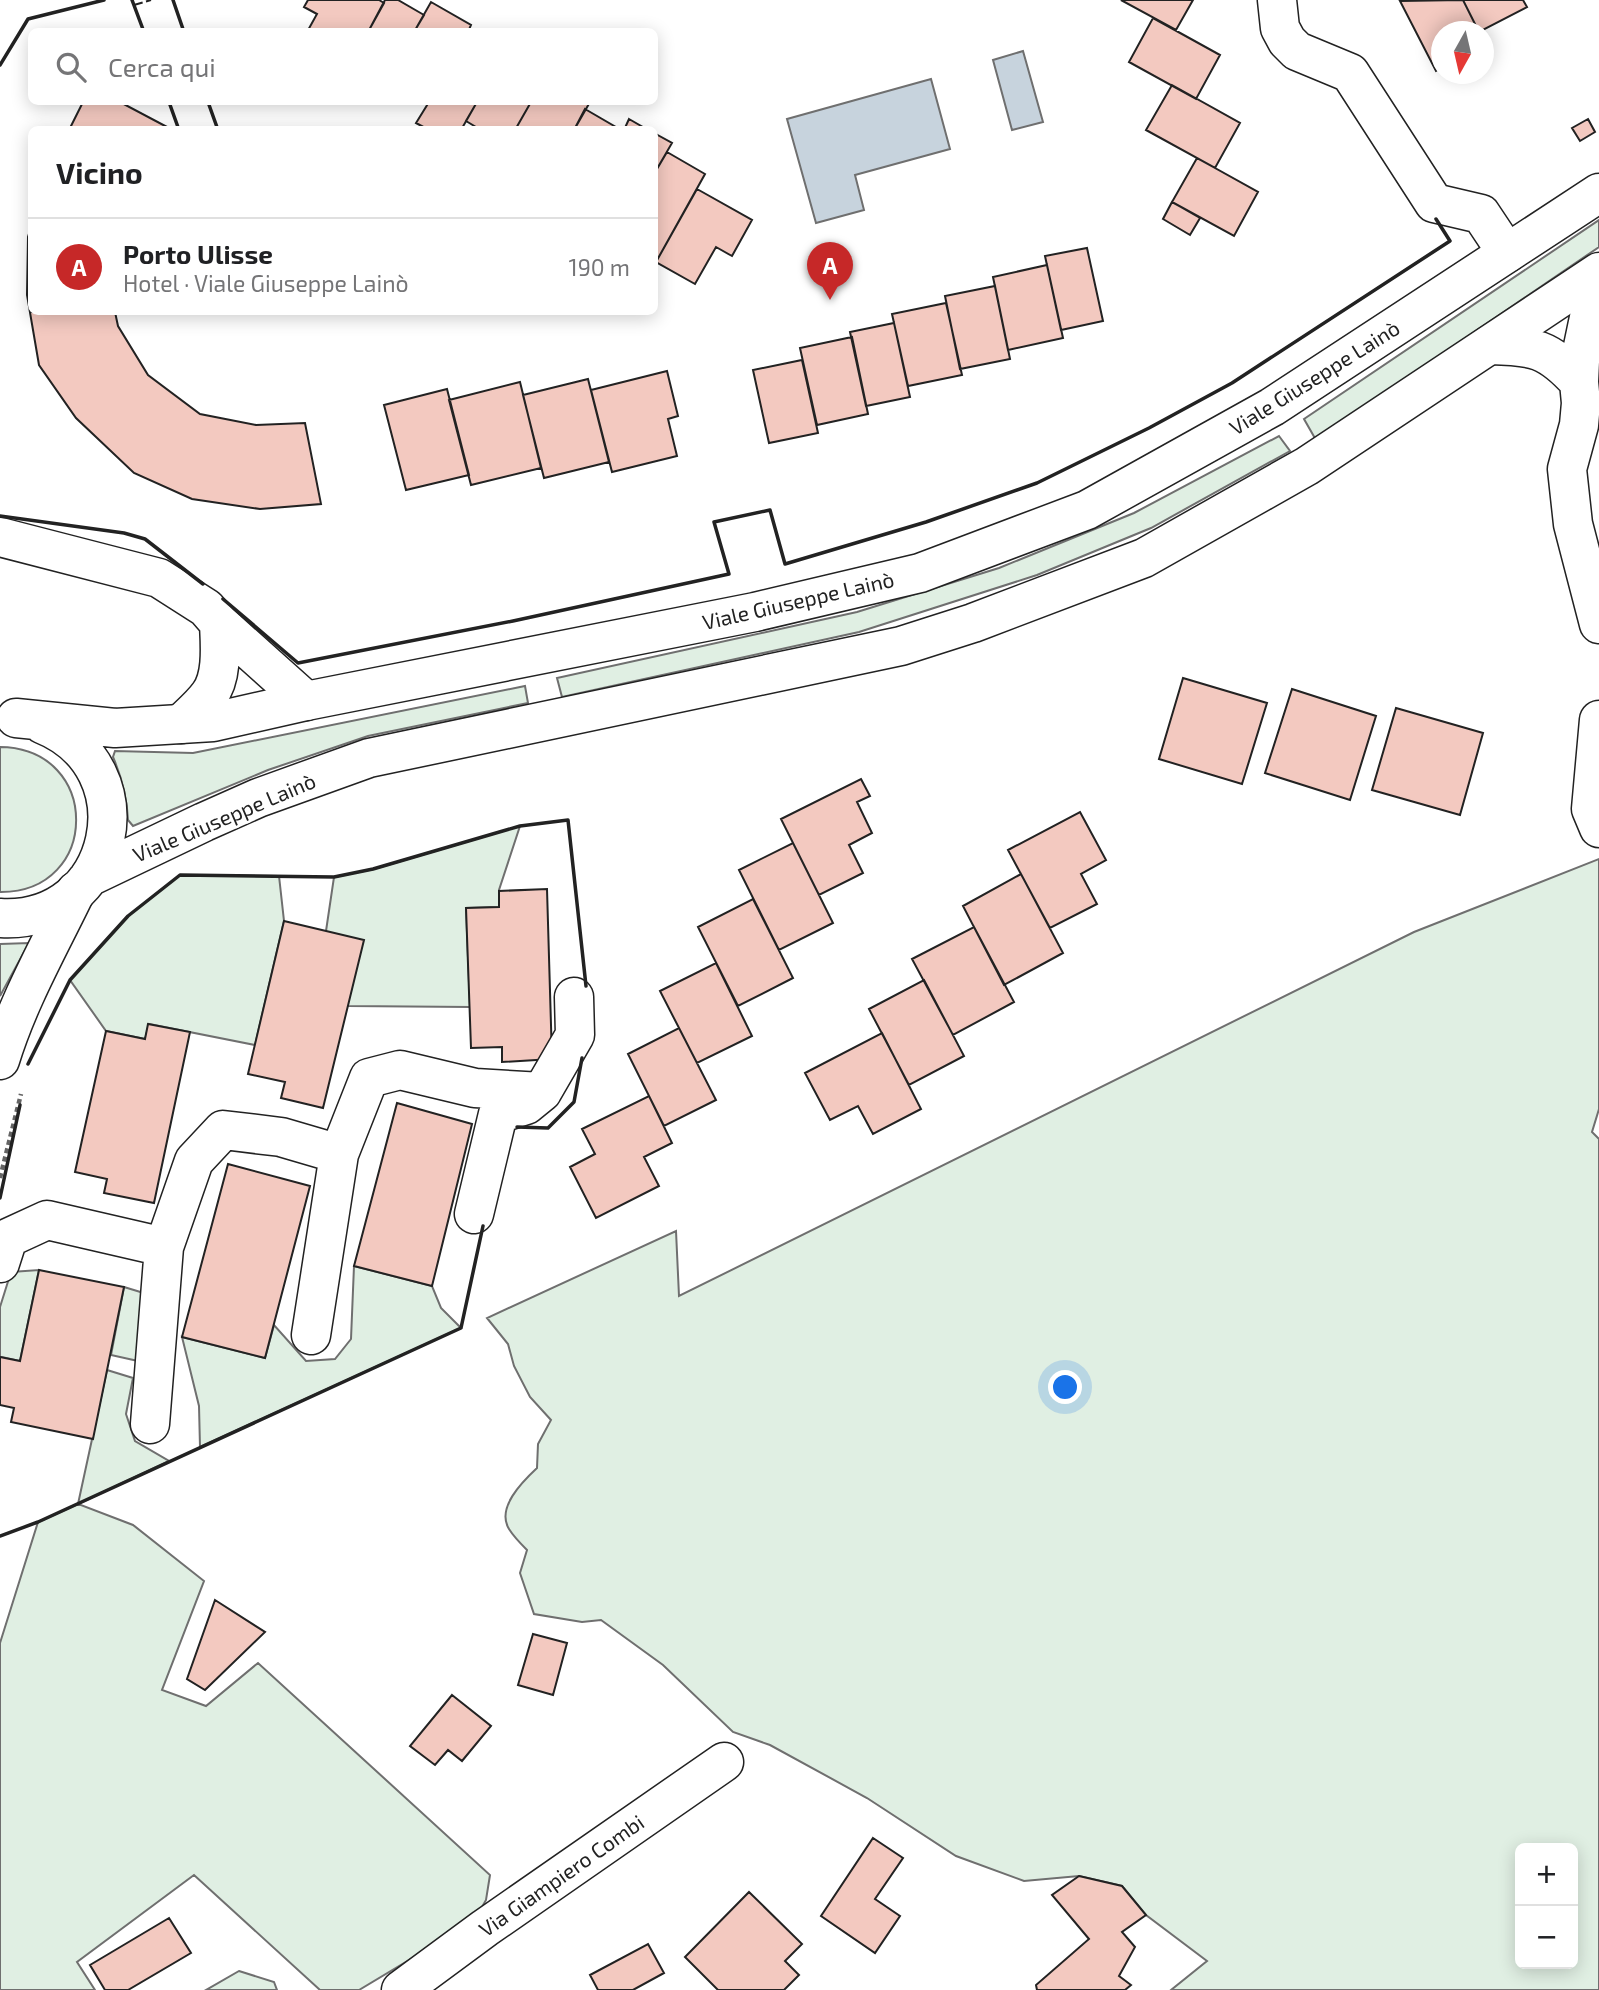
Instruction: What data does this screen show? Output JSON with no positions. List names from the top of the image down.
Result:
{
  "streets": {
    "main road": ["Viale Giuseppe Lainò", "Via Giampiero Combi"]
  },
  "north": "bottom",
  "page": {
    "search": "Cerca qui",
    "heading": "Vicino",
    "list": [
      {
        "mark": "A",
        "name": "Porto Ulisse",
        "note": "Hotel · Viale Giuseppe Lainò",
        "value": "190 m"
      }
    ],
    "pins": "A",
    "map_buttons": ["+", "−"]
  }
}
